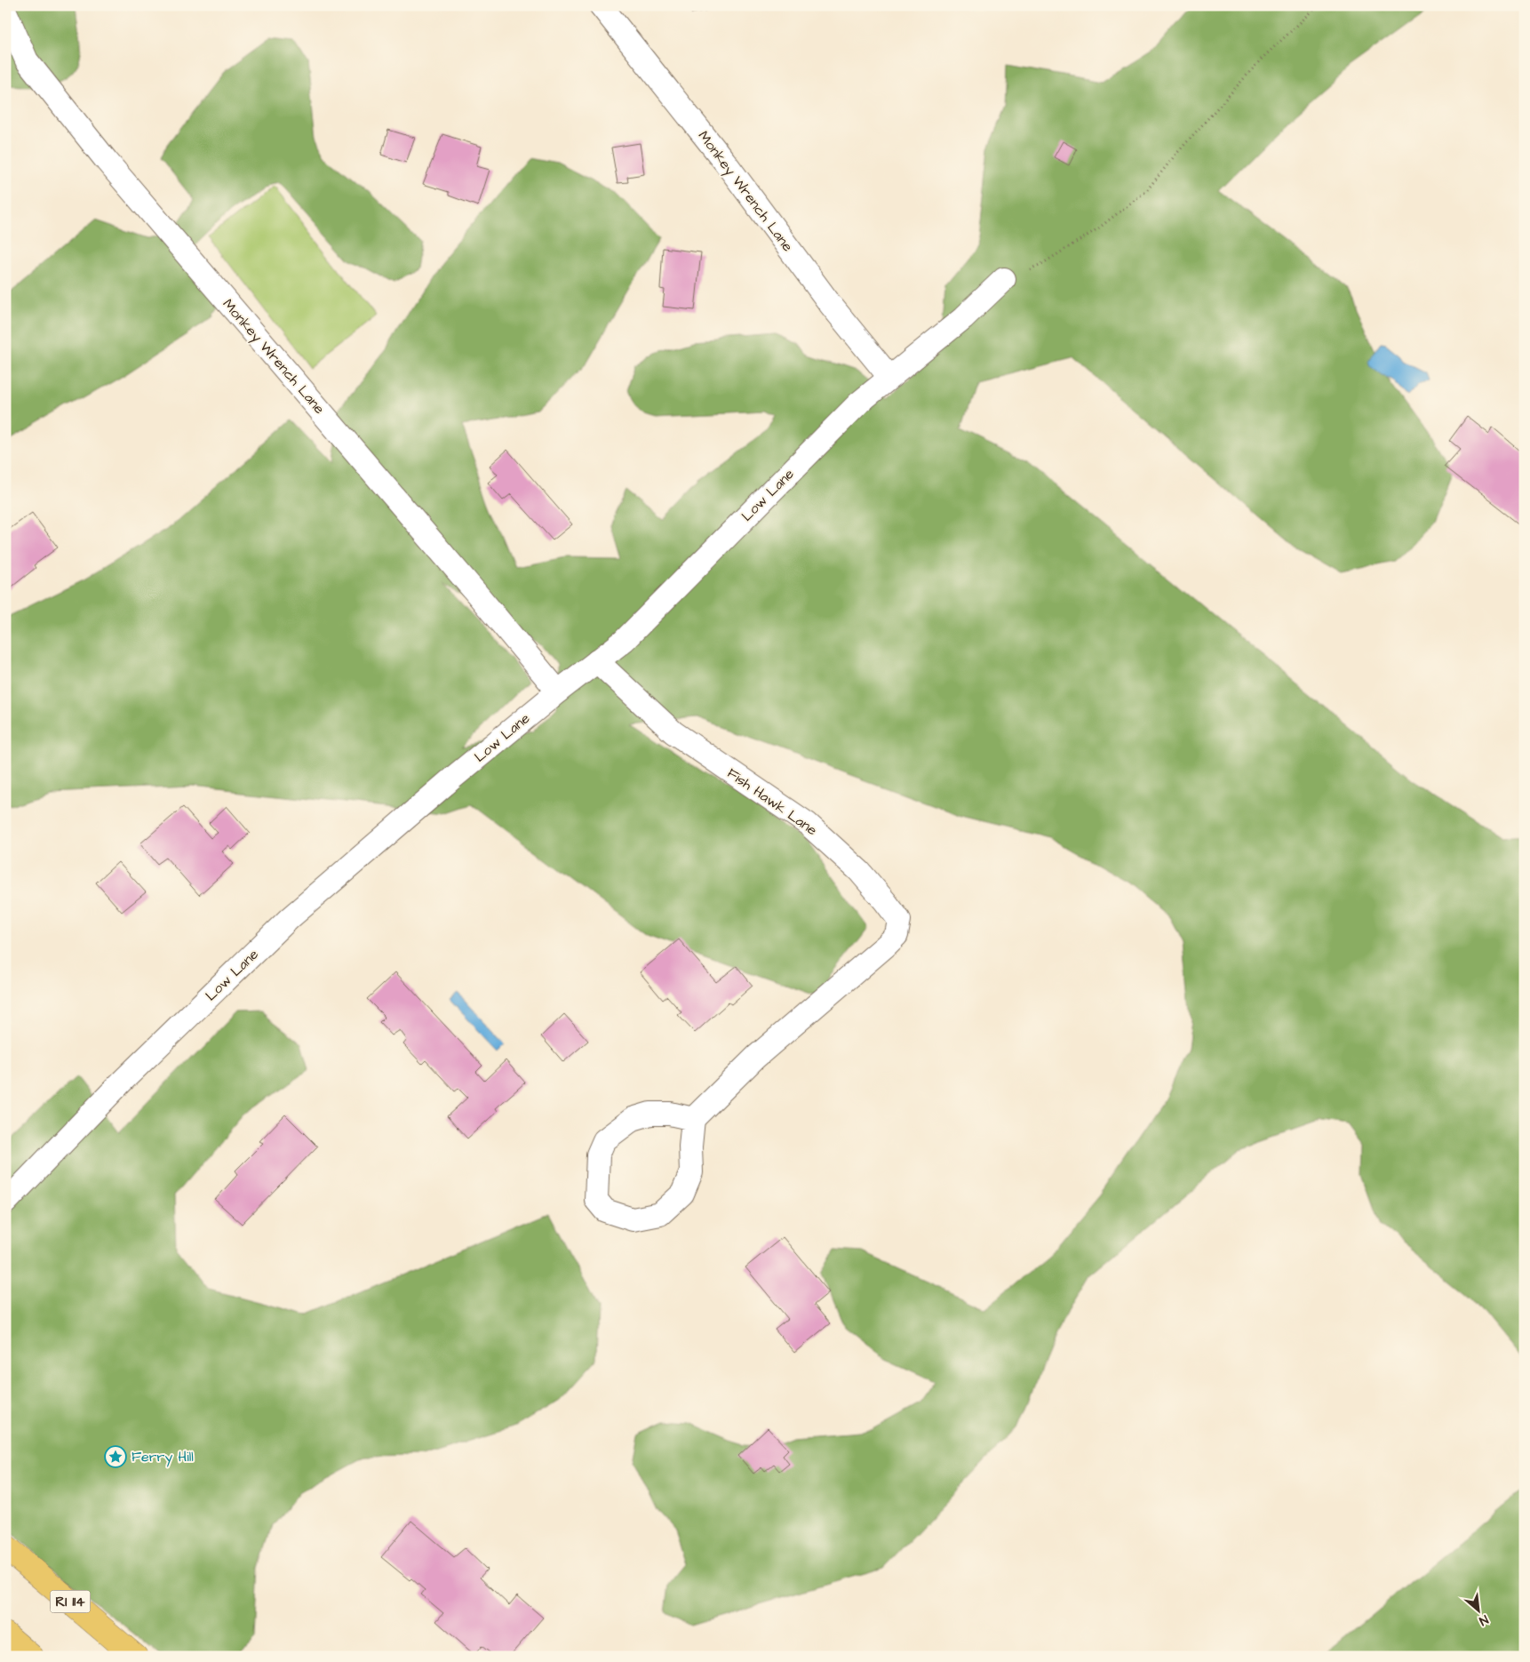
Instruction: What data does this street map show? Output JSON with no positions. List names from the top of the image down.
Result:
{
  "streets": {
    "main road": ["RI 114"],
    "street": ["Monkey Wrench Lane", "Low Lane", "Fish Hawk Lane"]
  },
  "crossings": [
    ["Monkey Wrench Lane", "Low Lane"],
    ["Low Lane", "Fish Hawk Lane"]
  ],
  "places": {
    "place": ["Ferry Hill"]
  },
  "north": "bottom right"
}
